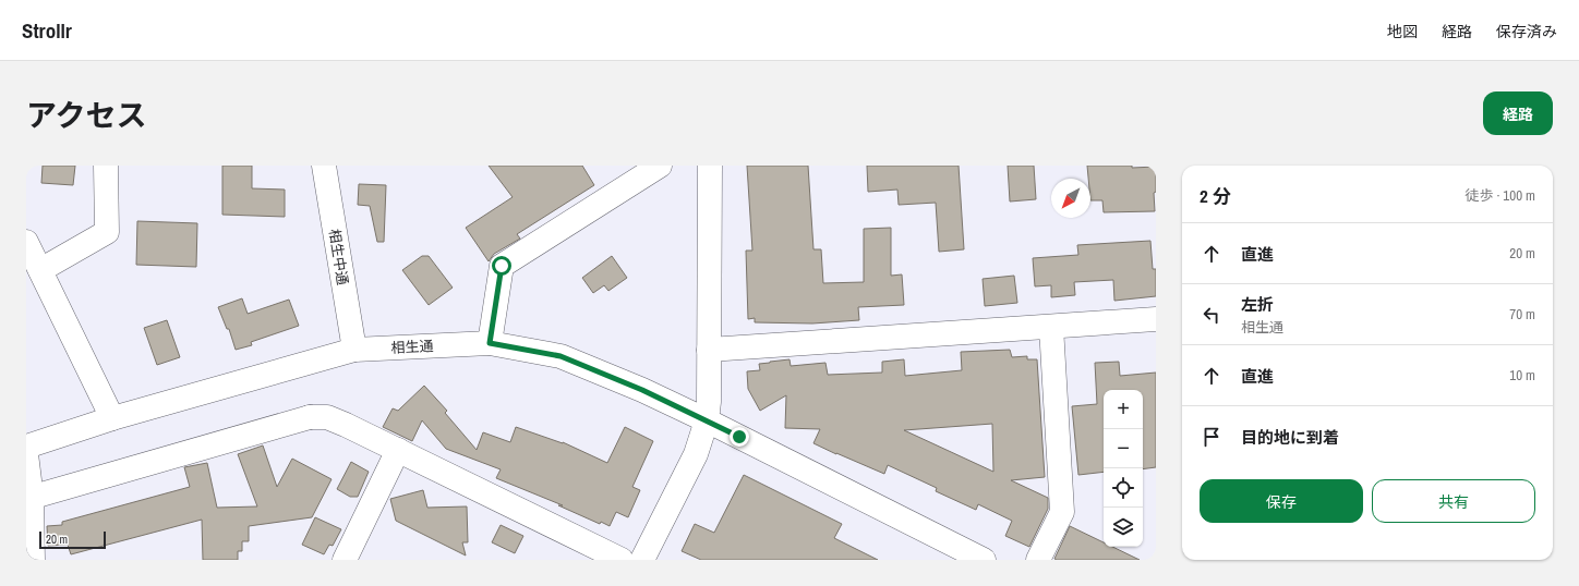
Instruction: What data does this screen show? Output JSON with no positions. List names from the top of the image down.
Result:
{
  "streets": {
    "street": ["相生中通", "相生通"]
  },
  "crossings": [
    ["相生中通", "相生通"]
  ],
  "scale_bar": "20 m",
  "north": "bottom left",
  "page": {
    "header": "Strollr",
    "nav": ["地図", "経路", "保存済み"],
    "title": "アクセス",
    "buttons": [
      "経路",
      ["保存", "共有"]
    ],
    "heading": ["2 分", "徒歩 · 100 m"],
    "list": [
      ["直進", "20 m"],
      ["左折", "相生通", "70 m"],
      ["直進", "10 m"],
      "目的地に到着"
    ],
    "map_buttons": ["+", "−"],
    "scale": "20 m"
  }
}
